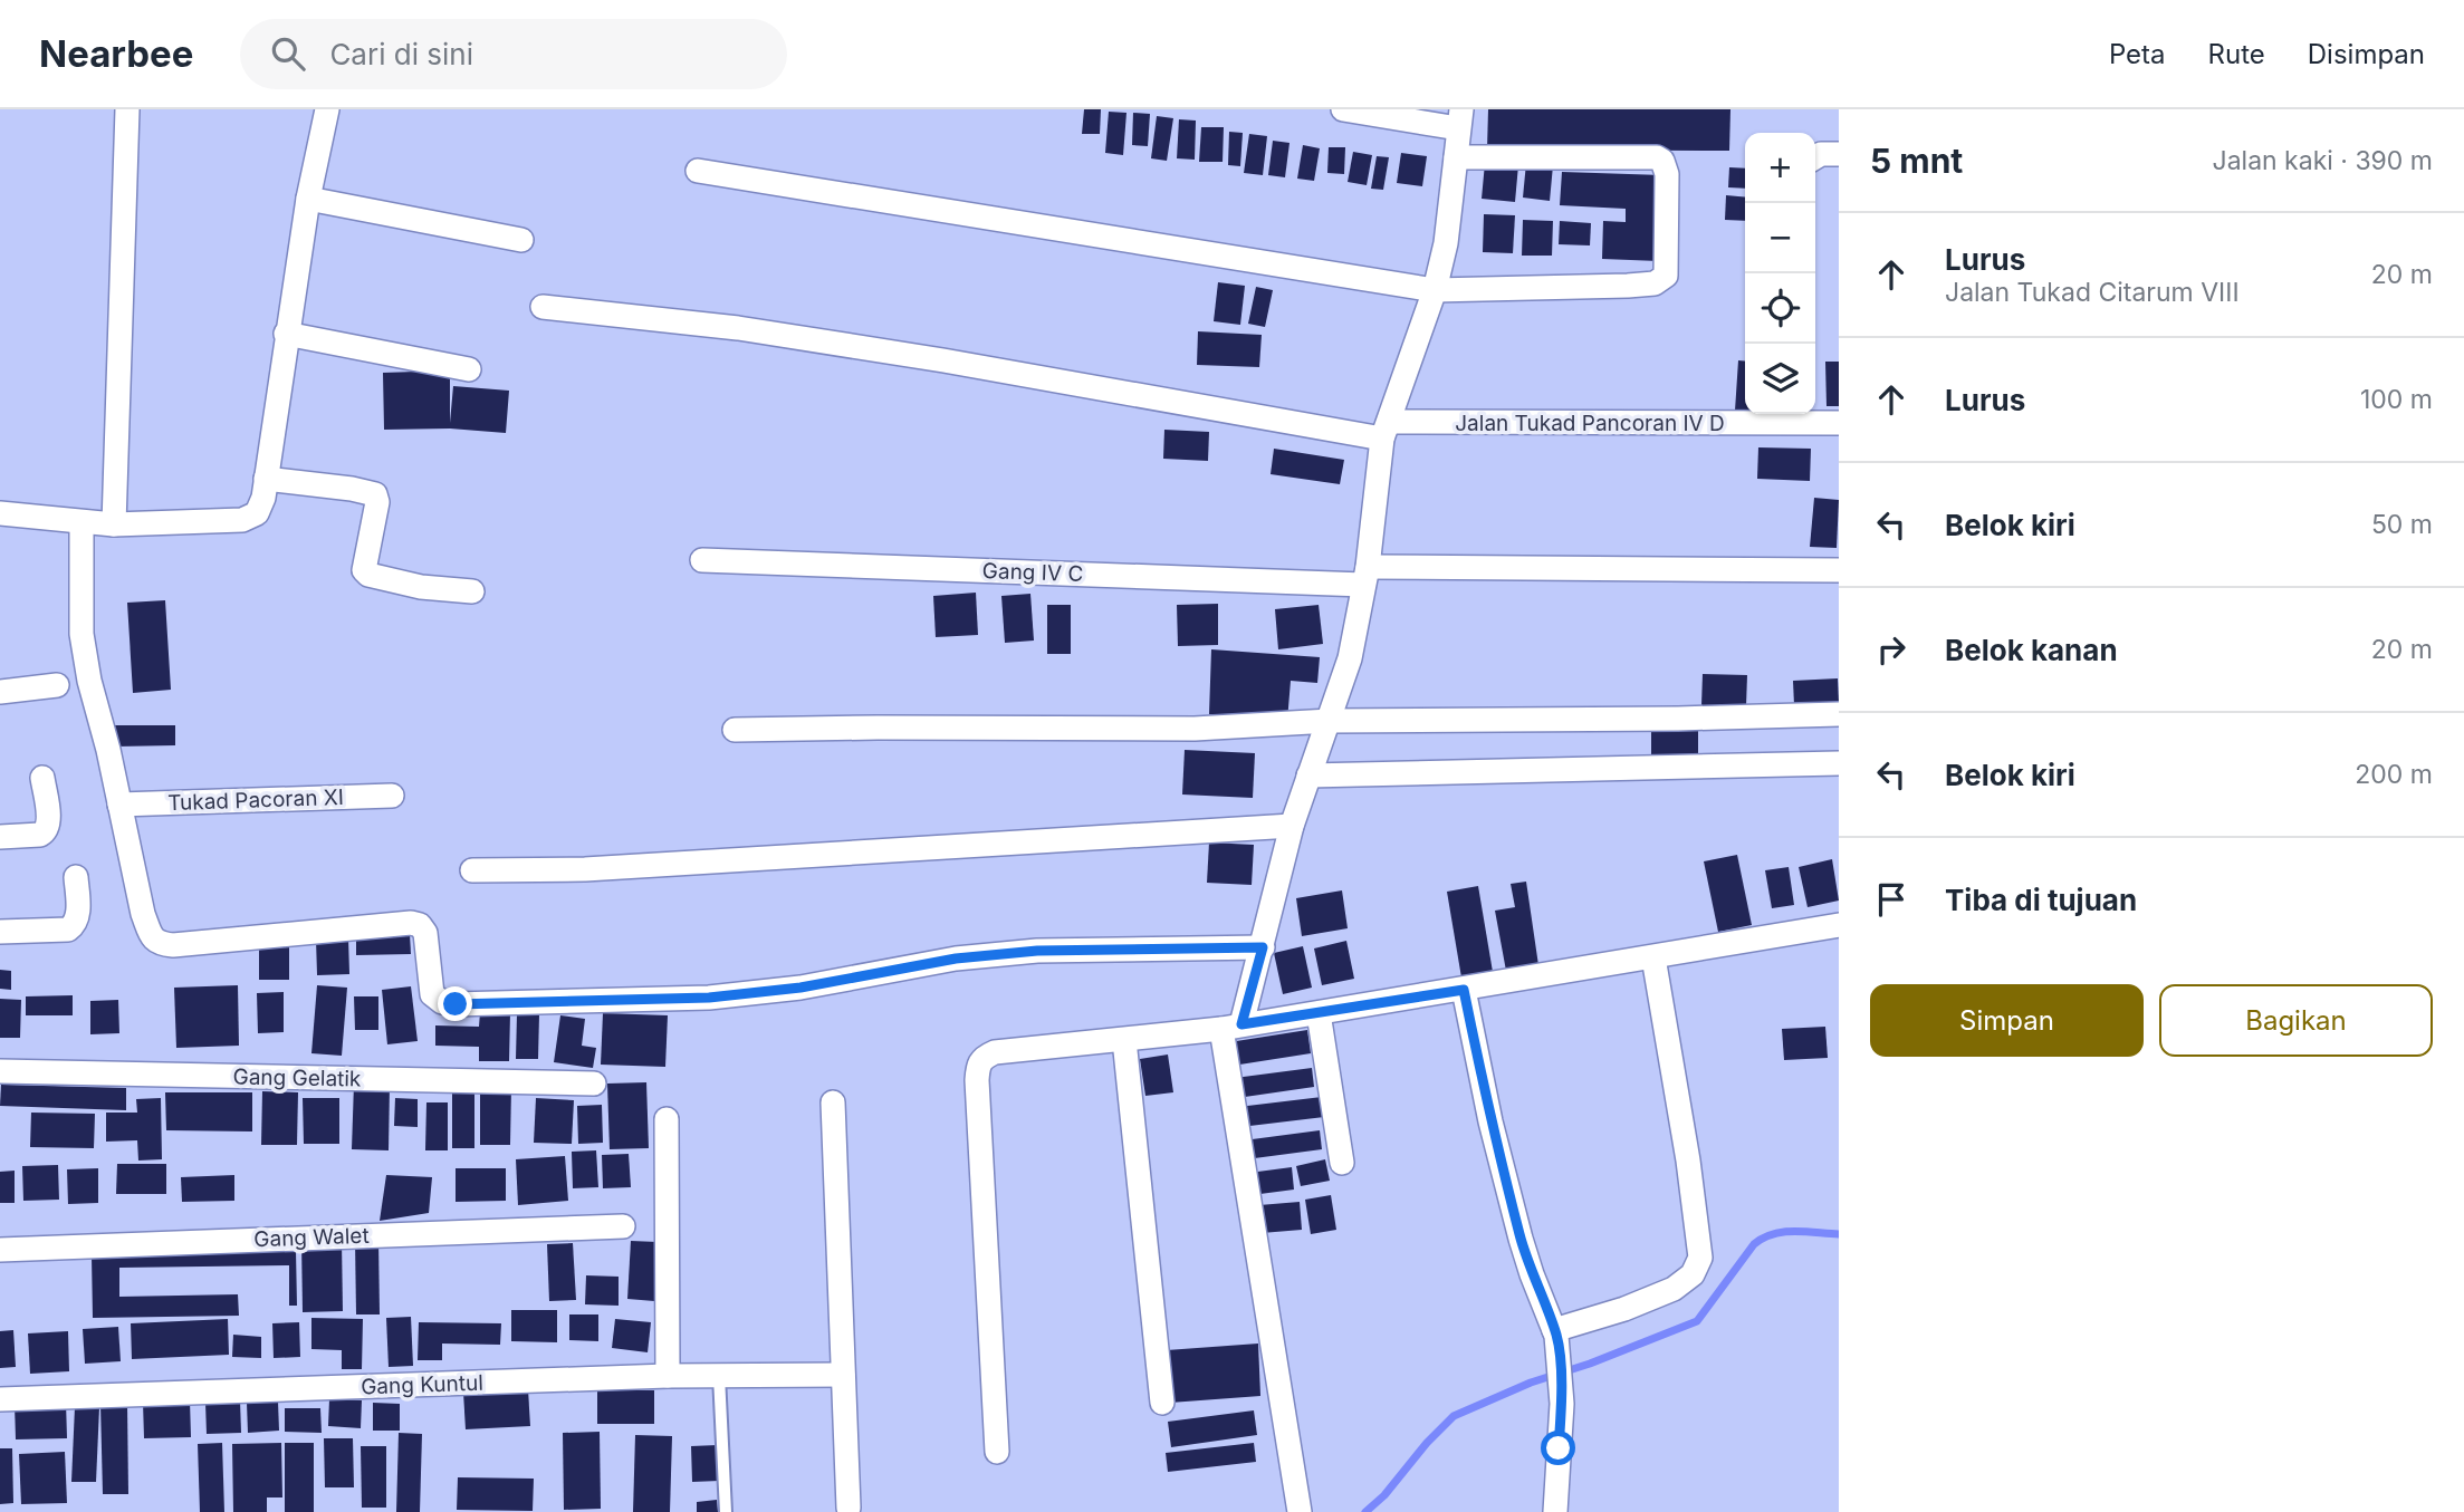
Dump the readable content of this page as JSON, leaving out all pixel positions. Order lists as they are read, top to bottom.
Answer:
{
  "streets": {
    "street": [
      "Jalan Tukad Pancoran IV D",
      "Gang IV C",
      "Tukad Pacoran XI",
      "Gang Gelatik",
      "Gang Walet",
      "Gang Kuntul"
    ]
  },
  "page": {
    "header": "Nearbee",
    "search": "Cari di sini",
    "nav": ["Peta", "Rute", "Disimpan"],
    "heading": ["5 mnt", "Jalan kaki · 390 m"],
    "map_buttons": ["+", "−"],
    "list": [
      ["Lurus", "Jalan Tukad Citarum VIII", "20 m"],
      ["Lurus", "100 m"],
      ["Belok kiri", "50 m"],
      ["Belok kanan", "20 m"],
      ["Belok kiri", "200 m"],
      "Tiba di tujuan"
    ],
    "buttons": ["Simpan", "Bagikan"]
  }
}
